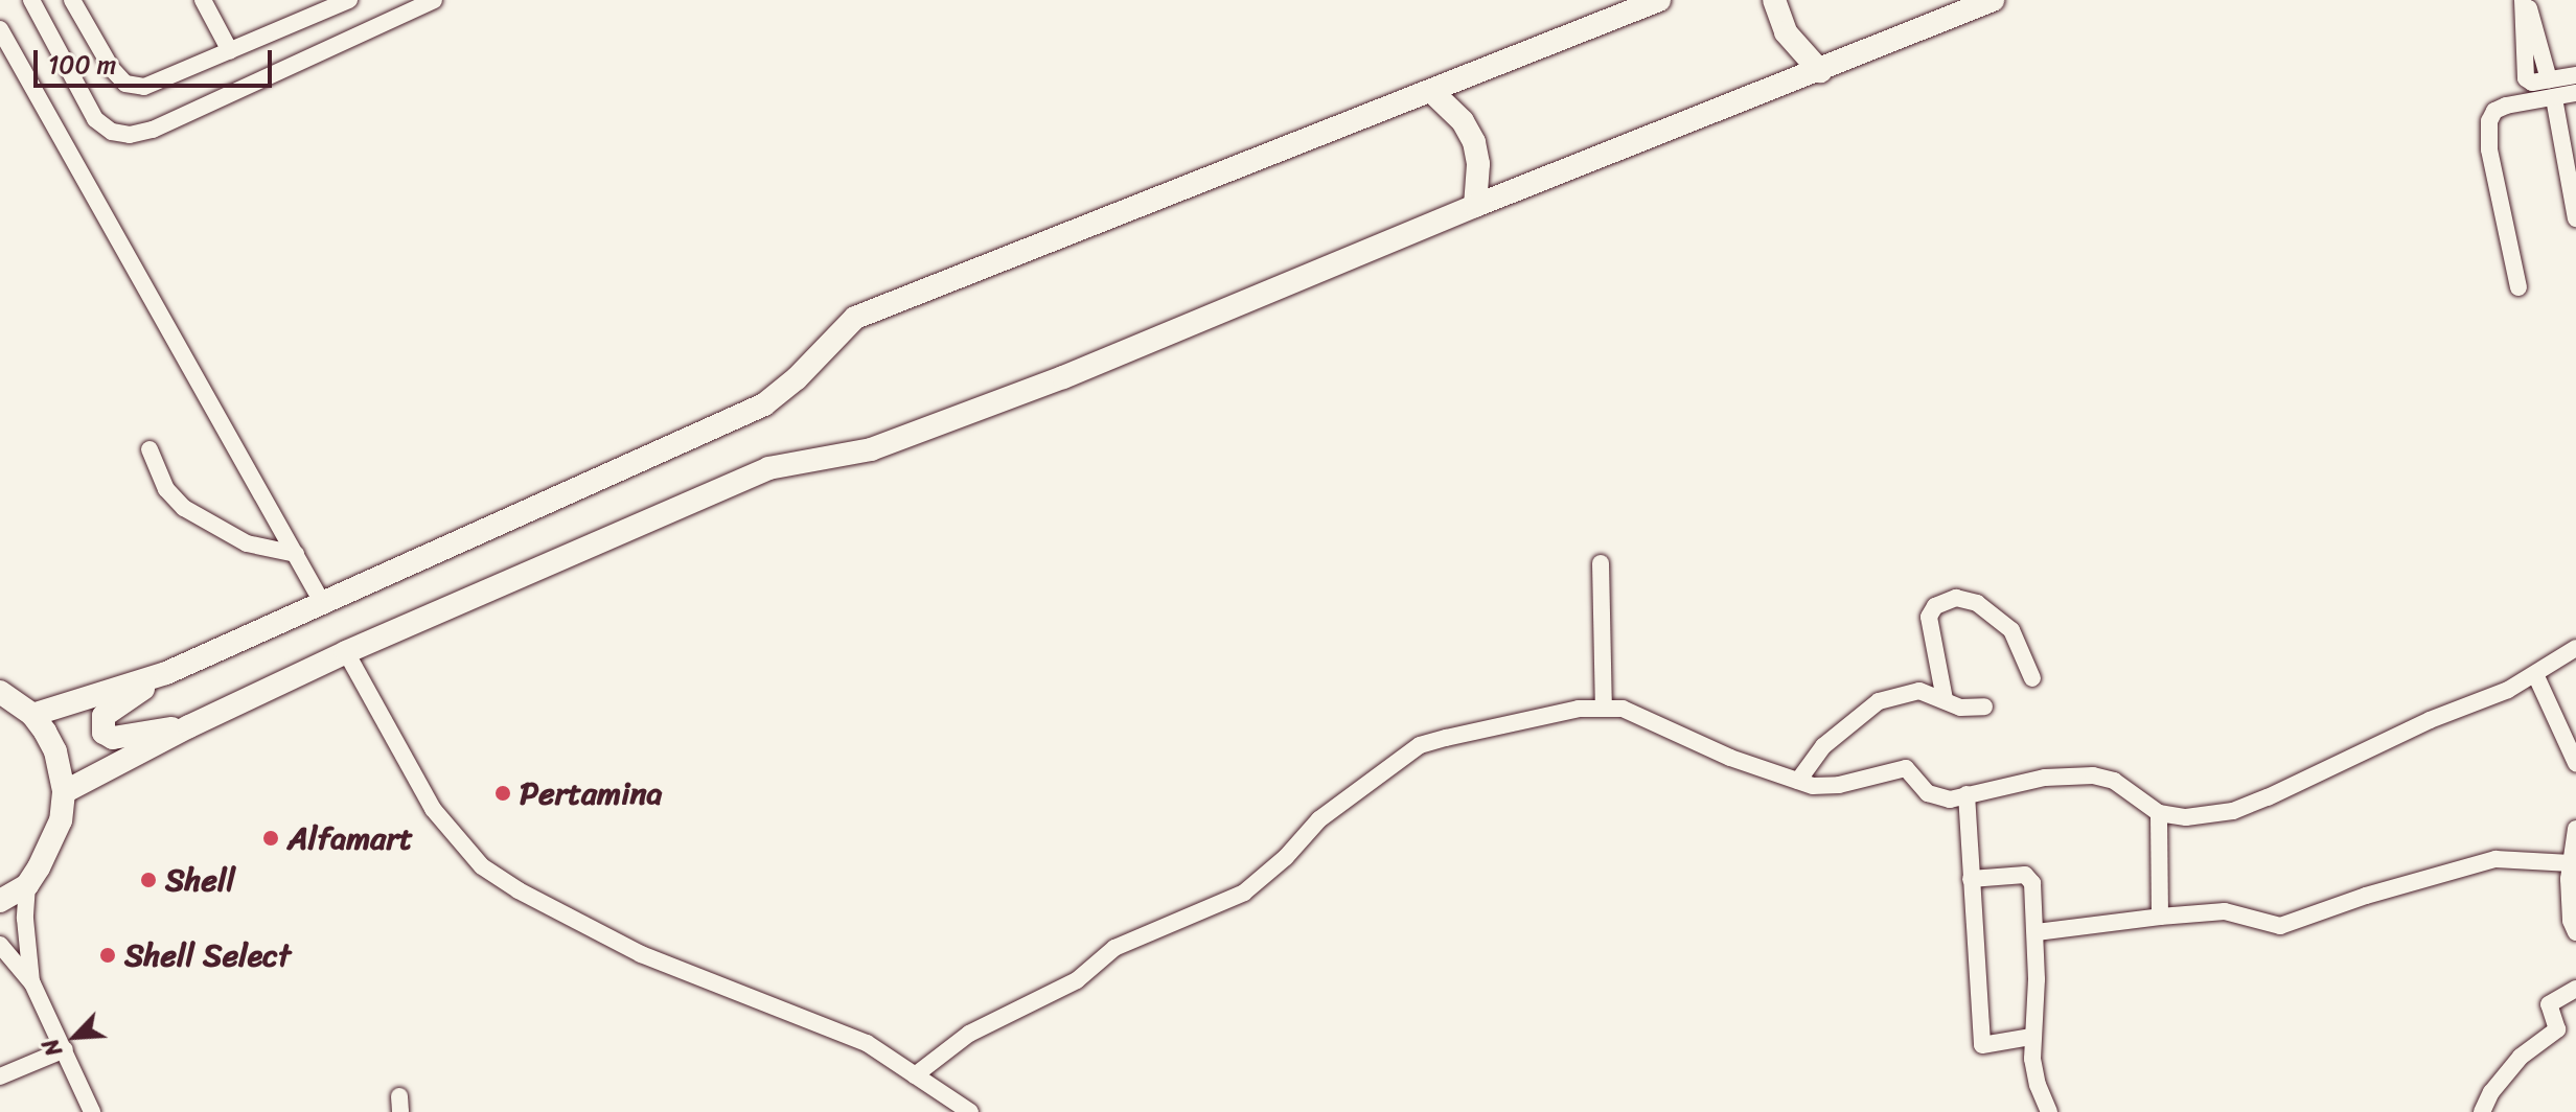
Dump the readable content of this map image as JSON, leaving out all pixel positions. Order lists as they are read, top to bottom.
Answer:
{
  "places": [
    "Pertamina",
    "Alfamart",
    "Shell",
    "Shell Select"
  ],
  "scale_bar": "100 m",
  "north": "bottom left"
}
